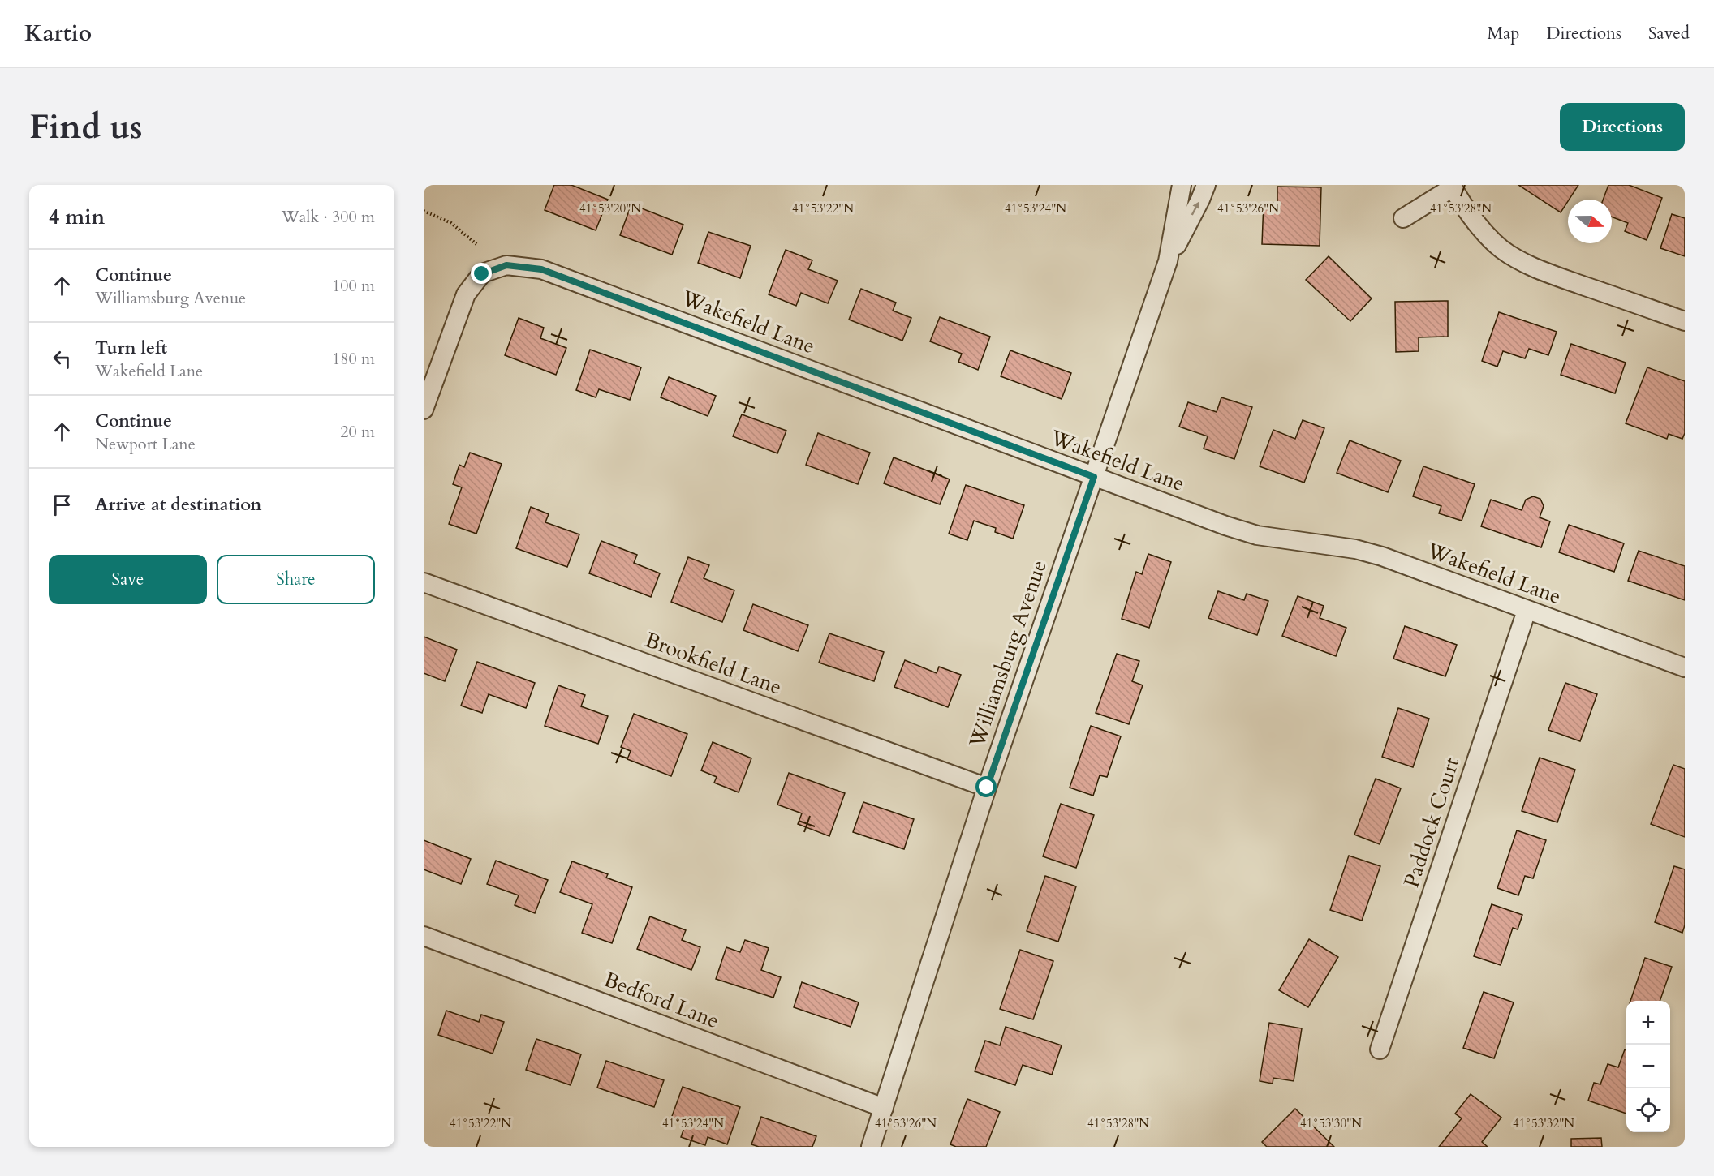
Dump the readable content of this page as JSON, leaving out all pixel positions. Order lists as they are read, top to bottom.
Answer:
{
  "streets": {
    "street": [
      "Wakefield Lane",
      "Williamsburg Avenue",
      "Brookfield Lane",
      "Paddock Court",
      "Bedford Lane"
    ]
  },
  "crossings": [
    ["Wakefield Lane", "Williamsburg Avenue"],
    ["Wakefield Lane", "Paddock Court"],
    ["Williamsburg Avenue", "Brookfield Lane"],
    ["Williamsburg Avenue", "Bedford Lane"]
  ],
  "north": "right",
  "page": {
    "header": "Kartio",
    "nav": ["Map", "Directions", "Saved"],
    "buttons": [
      "Directions",
      ["Save", "Share"]
    ],
    "title": "Find us",
    "heading": ["4 min", "Walk · 300 m"],
    "list": [
      ["Continue", "Williamsburg Avenue", "100 m"],
      ["Turn left", "Wakefield Lane", "180 m"],
      ["Continue", "Newport Lane", "20 m"],
      "Arrive at destination"
    ],
    "map_buttons": ["+", "−"]
  },
  "coordinates": [
    "41°53'22\"N",
    "41°53'26\"N",
    "41°53'20\"N",
    "41°53'24\"N",
    "41°53'28\"N",
    "41°53'30\"N",
    "41°53'32\"N"
  ]
}
